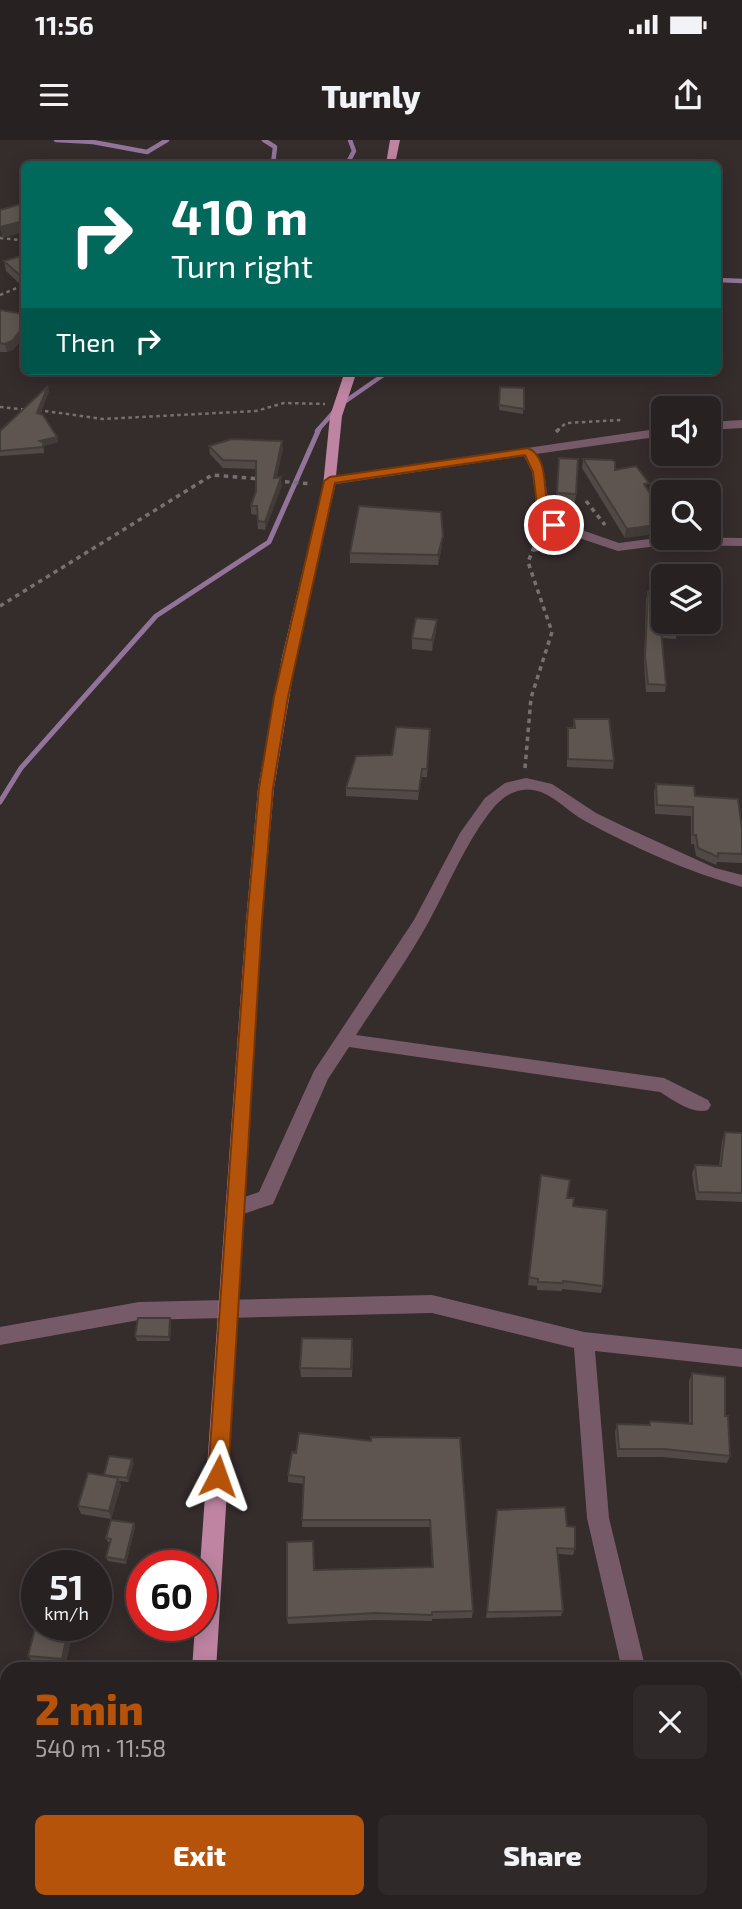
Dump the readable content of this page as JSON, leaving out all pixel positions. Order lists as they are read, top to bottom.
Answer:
{
  "page": {
    "status": "11:56",
    "header": "Turnly",
    "turn": ["410 m", "Turn right"],
    "then": "Then",
    "speed": "51 km/h",
    "limit": "60",
    "heading": ["2 min", "540 m · 11:58"],
    "buttons": ["Exit", "Share"]
  }
}
